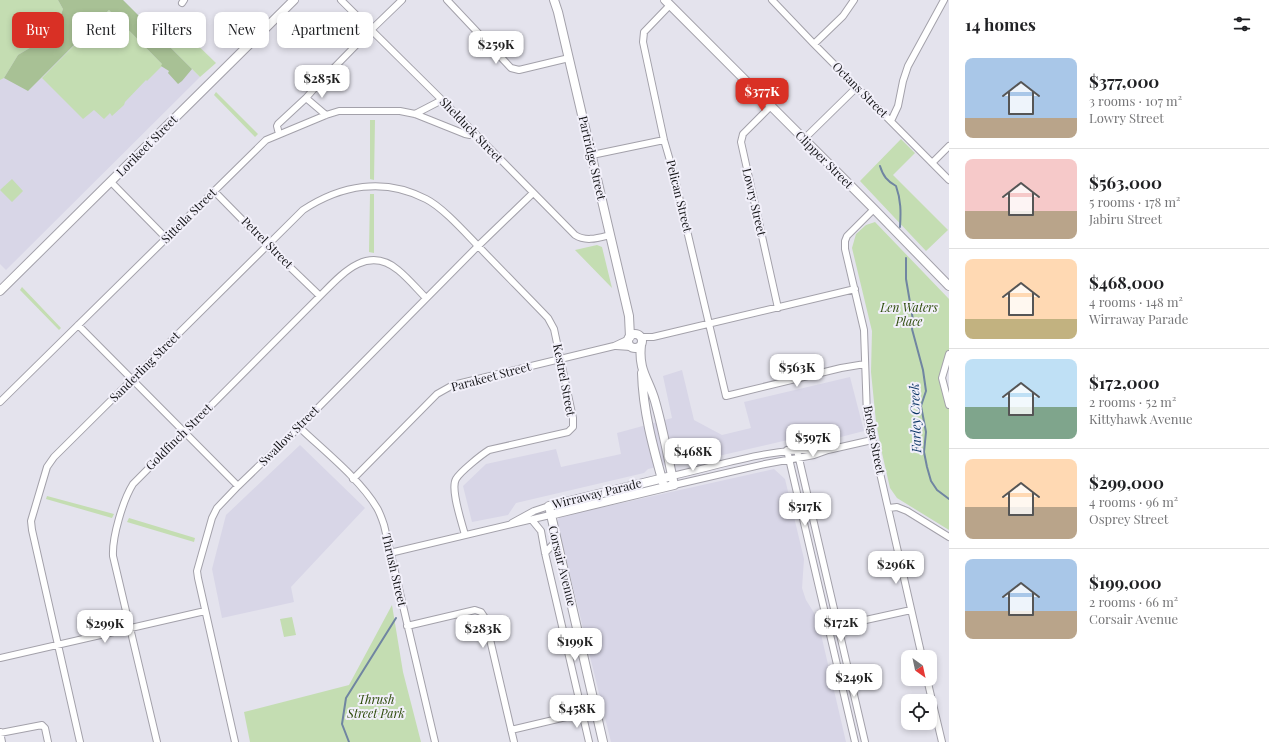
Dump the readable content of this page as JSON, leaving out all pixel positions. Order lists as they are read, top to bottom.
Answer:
{
  "streets": {
    "street": [
      "Octans Street",
      "Shelduck Street",
      "Lorikeet Street",
      "Partridge Street",
      "Clipper Street",
      "Pelican Street",
      "Lowry Street",
      "Sittella Street",
      "Petrel Street",
      "Sanderling Street",
      "Parakeet Street",
      "Kestrel Street",
      "Swallow Street",
      "Goldfinch Street",
      "Brolga Street",
      "Wirraway Parade",
      "Corsair Avenue",
      "Thrush Street"
    ]
  },
  "crossings": [
    ["Shelduck Street", "Partridge Street"],
    ["Shelduck Street", "Sittella Street"],
    ["Shelduck Street", "Swallow Street"],
    ["Partridge Street", "Parakeet Street"],
    ["Partridge Street", "Wirraway Parade"],
    ["Clipper Street", "Pelican Street"],
    ["Clipper Street", "Lowry Street"],
    ["Clipper Street", "Brolga Street"],
    ["Pelican Street", "Parakeet Street"],
    ["Pelican Street", "Brolga Street"],
    ["Lowry Street", "Parakeet Street"],
    ["Sittella Street", "Petrel Street"],
    ["Petrel Street", "Sanderling Street"],
    ["Petrel Street", "Goldfinch Street"],
    ["Sanderling Street", "Kestrel Street"],
    ["Sanderling Street", "Swallow Street"],
    ["Parakeet Street", "Kestrel Street"],
    ["Parakeet Street", "Brolga Street"],
    ["Parakeet Street", "Thrush Street"],
    ["Kestrel Street", "Swallow Street"],
    ["Kestrel Street", "Wirraway Parade"],
    ["Swallow Street", "Goldfinch Street"],
    ["Swallow Street", "Thrush Street"],
    ["Brolga Street", "Wirraway Parade"],
    ["Wirraway Parade", "Corsair Avenue"],
    ["Wirraway Parade", "Thrush Street"]
  ],
  "water": ["Farley Creek"],
  "parks": ["Len Waters Place", "Thrush Street Park"],
  "north": "bottom right",
  "page": {
    "heading": "14 homes",
    "chip": [
      "Buy",
      "Rent",
      "Filters",
      "New",
      "Apartment"
    ],
    "price": [
      "$259K",
      "$285K",
      "$377K",
      "$563K",
      "$597K",
      "$468K",
      "$517K",
      "$296K",
      "$172K",
      "$299K",
      "$283K",
      "$199K",
      "$249K",
      "$458K"
    ],
    "list": [
      {
        "name": "$377,000",
        "note": "3 rooms · 107 m² · Lowry Street"
      },
      {
        "name": "$563,000",
        "note": "5 rooms · 178 m² · Jabiru Street"
      },
      {
        "name": "$468,000",
        "note": "4 rooms · 148 m² · Wirraway Parade"
      },
      {
        "name": "$172,000",
        "note": "2 rooms · 52 m² · Kittyhawk Avenue"
      },
      {
        "name": "$299,000",
        "note": "4 rooms · 96 m² · Osprey Street"
      },
      {
        "name": "$199,000",
        "note": "2 rooms · 66 m² · Corsair Avenue"
      }
    ]
  }
}
